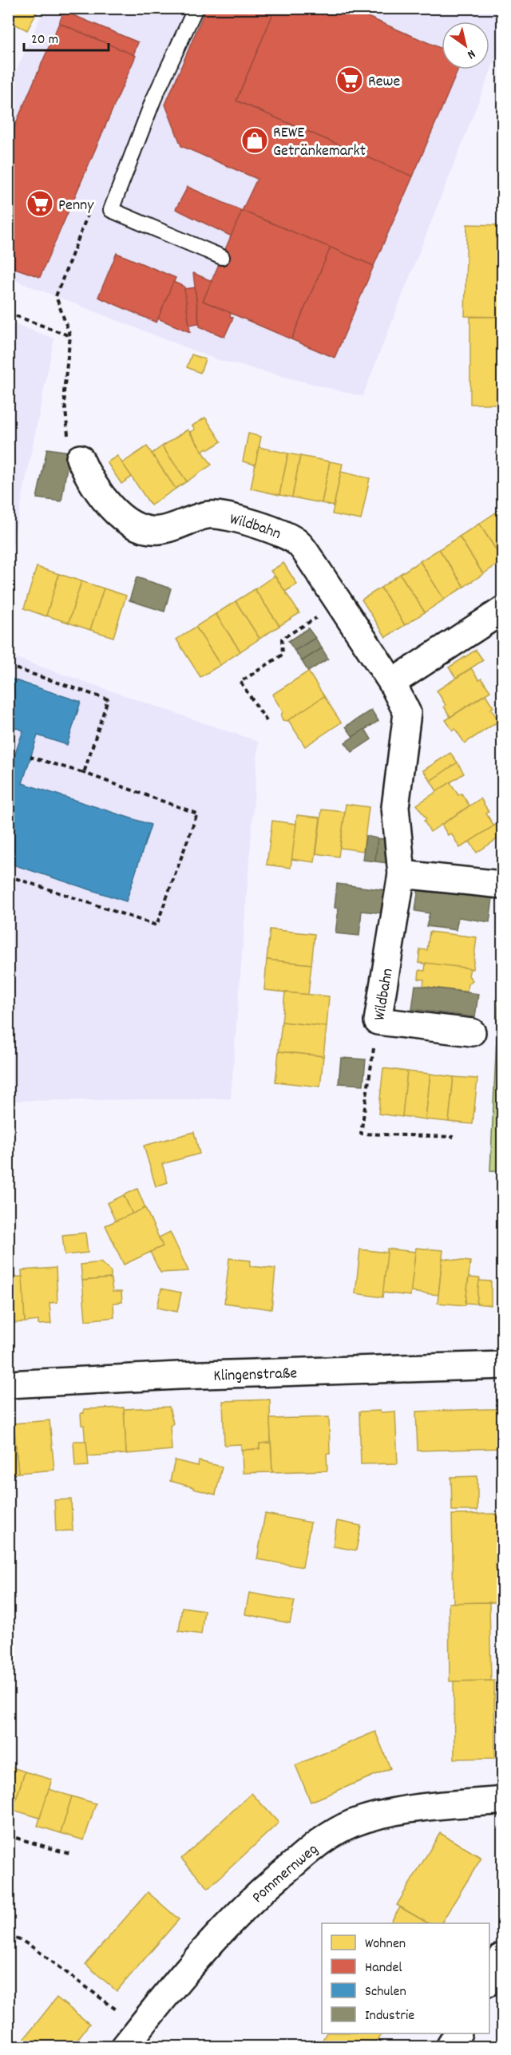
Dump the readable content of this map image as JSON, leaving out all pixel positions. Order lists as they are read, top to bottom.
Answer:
{
  "streets": {
    "street": ["Wildbahn", "Klingenstraße", "Pommernweg"]
  },
  "places": {
    "supermarket": ["Rewe", "Penny"],
    "shop": ["REWE Getränkemarkt"]
  },
  "legend": [
    "Wohnen",
    "Handel",
    "Schulen",
    "Industrie"
  ],
  "scale_bar": "20 m",
  "north": "bottom right"
}
